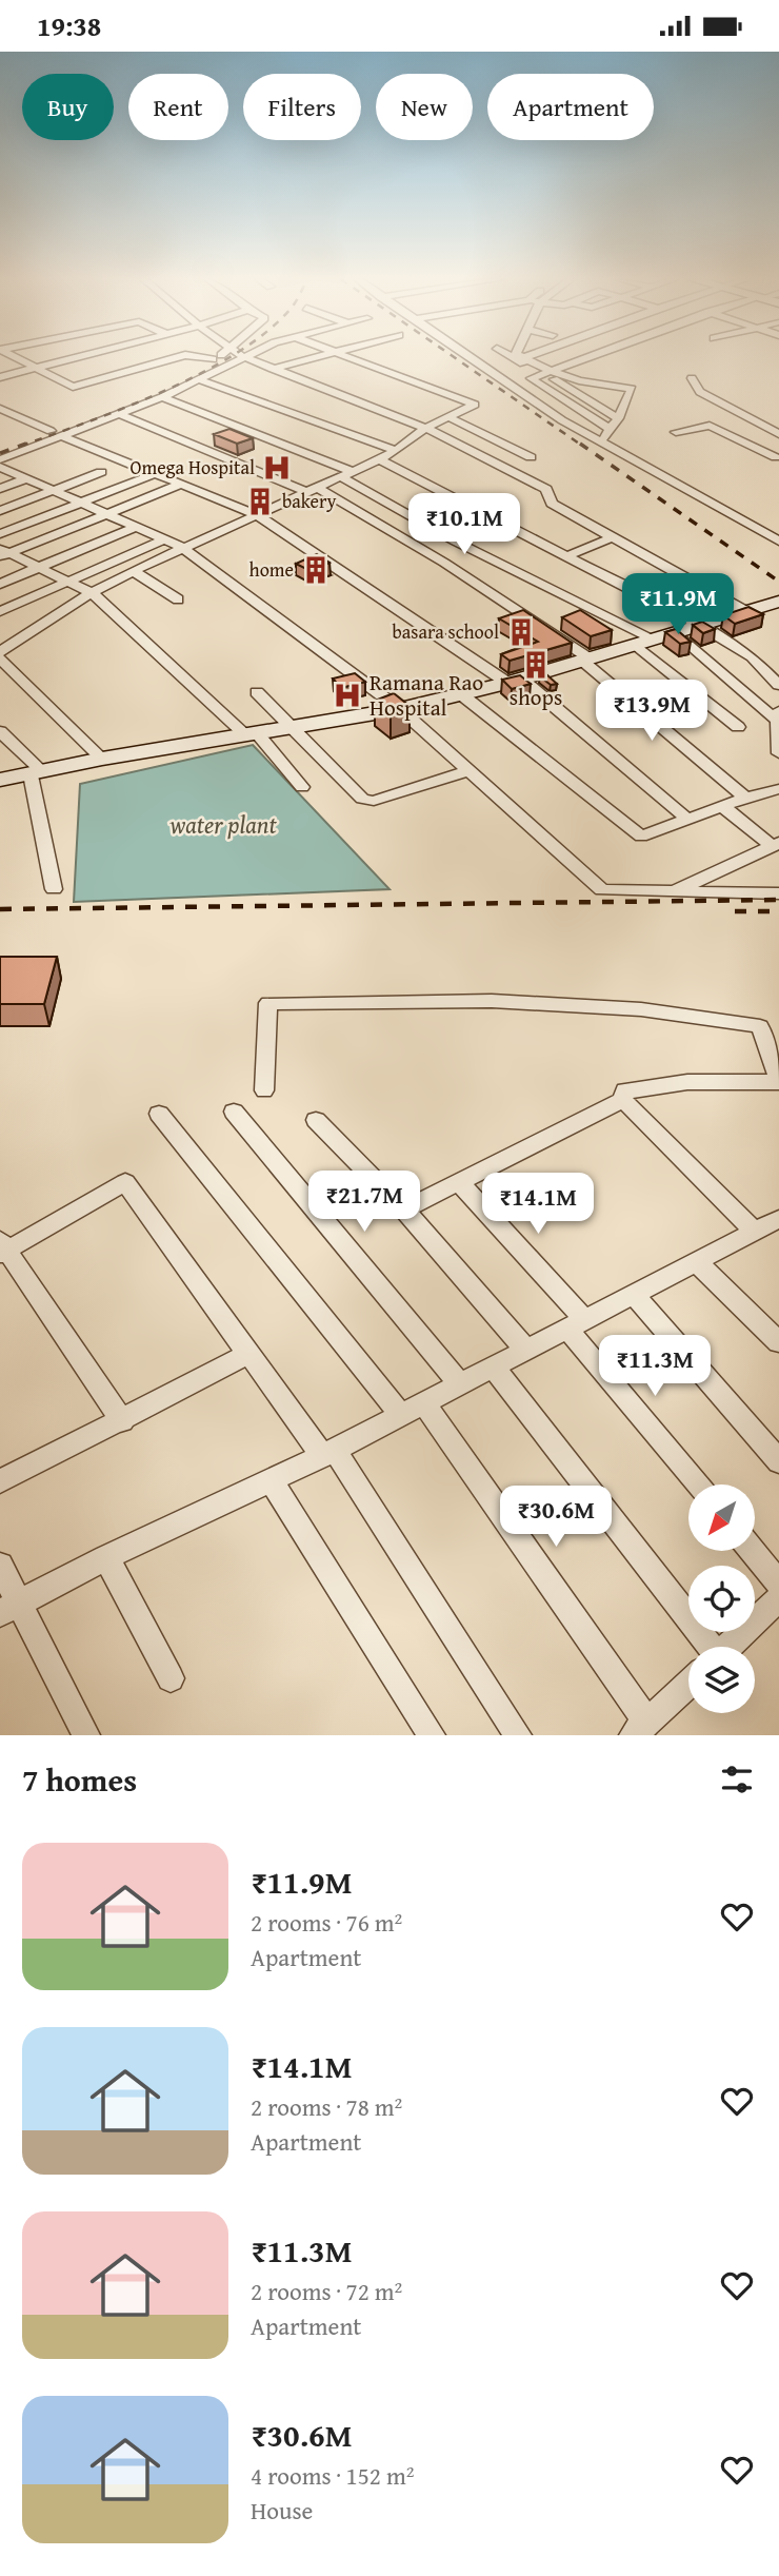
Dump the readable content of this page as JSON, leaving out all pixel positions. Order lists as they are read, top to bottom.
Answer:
{
  "water": ["water plant"],
  "places": {
    "hospital": ["Omega Hospital", "Ramana Rao Hospital"],
    "building": [
      "bakery",
      "home",
      "basara school",
      "shops"
    ]
  },
  "north": "bottom left",
  "page": {
    "status": "19:38",
    "chip": [
      "Buy",
      "Rent",
      "Filters",
      "New",
      "Apartment"
    ],
    "price": [
      "₹10.1M",
      "₹11.9M",
      "₹13.9M",
      "₹21.7M",
      "₹14.1M",
      "₹11.3M",
      "₹30.6M"
    ],
    "heading": "7 homes",
    "list": [
      {
        "name": "₹11.9M",
        "note": "2 rooms · 76 m² · Apartment"
      },
      {
        "name": "₹14.1M",
        "note": "2 rooms · 78 m² · Apartment"
      },
      {
        "name": "₹11.3M",
        "note": "2 rooms · 72 m² · Apartment"
      },
      {
        "name": "₹30.6M",
        "note": "4 rooms · 152 m² · House"
      }
    ]
  }
}
